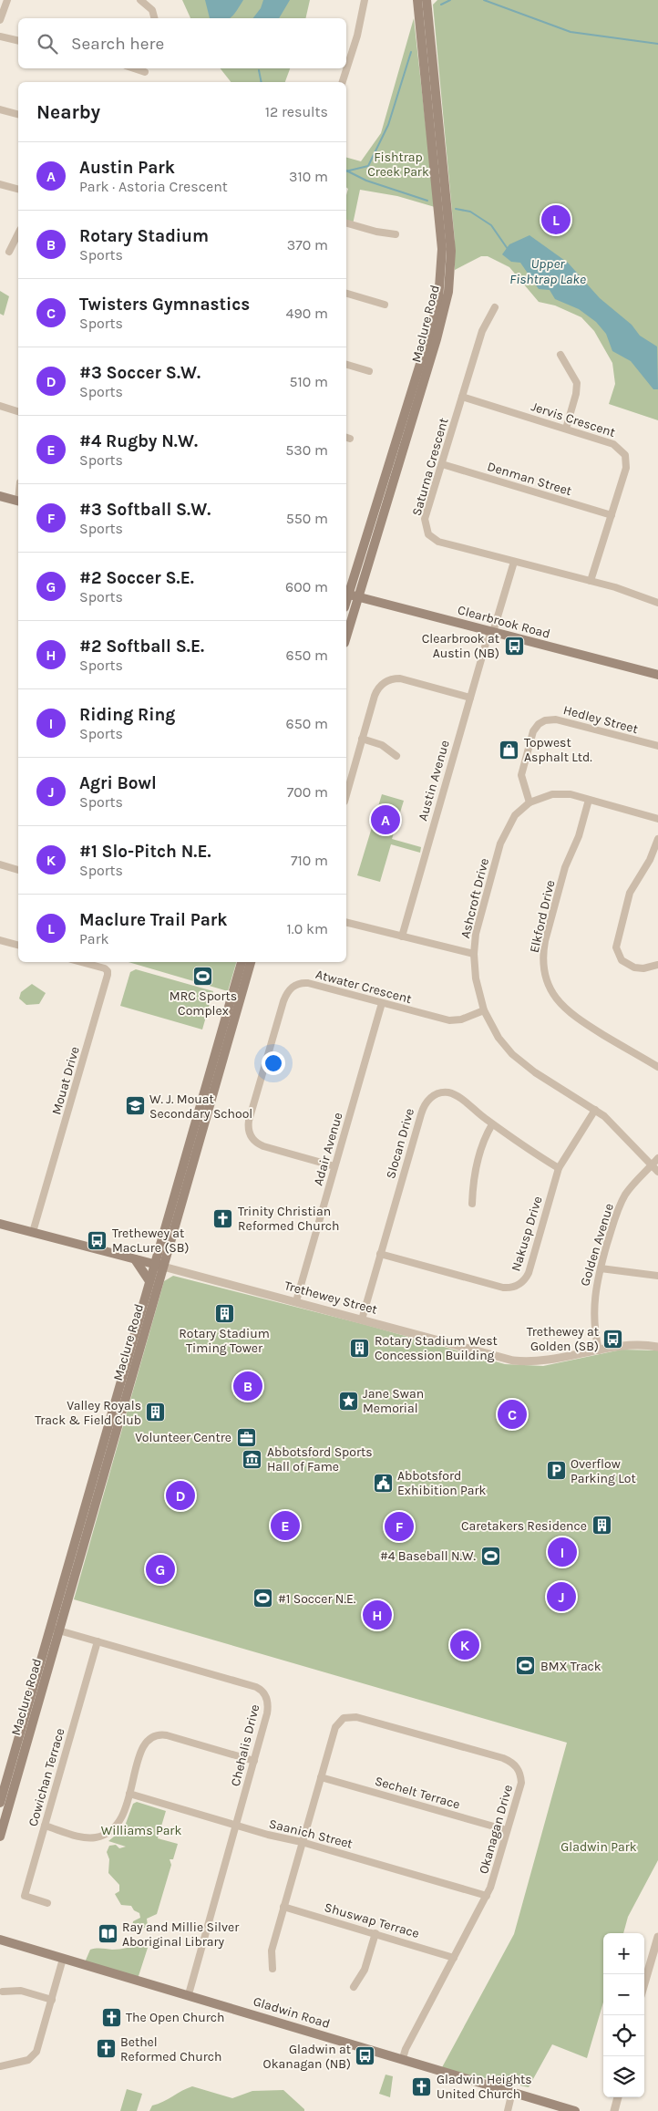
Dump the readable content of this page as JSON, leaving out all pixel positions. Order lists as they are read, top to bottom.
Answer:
{
  "streets": {
    "main road": [
      "Maclure Road",
      "Clearbrook Road",
      "Trethewey Street",
      "Gladwin Road"
    ],
    "street": [
      "Jervis Crescent",
      "Saturna Crescent",
      "Denman Street",
      "Hedley Street",
      "Austin Avenue",
      "Ashcroft Drive",
      "Elkford Drive",
      "Atwater Crescent",
      "Mouat Drive",
      "Slocan Drive",
      "Adair Avenue",
      "Nakusp Drive",
      "Golden Avenue",
      "Chehalis Drive",
      "Cowichan Terrace",
      "Sechelt Terrace",
      "Okanagan Drive",
      "Saanich Street",
      "Shuswap Terrace"
    ]
  },
  "crossings": [
    ["Maclure Road", "Clearbrook Road"],
    ["Maclure Road", "Trethewey Street"],
    ["Maclure Road", "Chehalis Drive"],
    ["Jervis Crescent", "Saturna Crescent"],
    ["Jervis Crescent", "Denman Street"],
    ["Saturna Crescent", "Denman Street"],
    ["Saturna Crescent", "Austin Avenue"],
    ["Clearbrook Road", "Austin Avenue"],
    ["Hedley Street", "Ashcroft Drive"],
    ["Ashcroft Drive", "Elkford Drive"],
    ["Ashcroft Drive", "Atwater Crescent"],
    ["Ashcroft Drive", "Nakusp Drive"],
    ["Ashcroft Drive", "Golden Avenue"],
    ["Atwater Crescent", "Adair Avenue"],
    ["Mouat Drive", "Trethewey Street"],
    ["Slocan Drive", "Nakusp Drive"],
    ["Slocan Drive", "Trethewey Street"],
    ["Adair Avenue", "Trethewey Street"],
    ["Golden Avenue", "Trethewey Street"],
    ["Chehalis Drive", "Cowichan Terrace"],
    ["Chehalis Drive", "Saanich Street"],
    ["Chehalis Drive", "Gladwin Road"],
    ["Sechelt Terrace", "Okanagan Drive"],
    ["Okanagan Drive", "Saanich Street"],
    ["Okanagan Drive", "Shuswap Terrace"],
    ["Okanagan Drive", "Gladwin Road"]
  ],
  "water": ["Upper Fishtrap Lake"],
  "parks": ["Fishtrap Creek Park", "Williams Park", "Gladwin Park"],
  "places": {
    "bus stop": [
      "Clearbrook at Austin (NB)",
      "Trethewey at MacLure (SB)",
      "Trethewey at Golden (SB)",
      "Gladwin at Okanagan (NB)"
    ],
    "shop": ["Topwest Asphalt Ltd."],
    "sports": [
      "MRC Sports Complex",
      "#4 Baseball N.W.",
      "#1 Soccer N.E.",
      "BMX Track"
    ],
    "school or university": ["W. J. Mouat Secondary School"],
    "church": [
      "Trinity Christian Reformed Church",
      "The Open Church",
      "Bethel Reformed Church",
      "Gladwin Heights United Church"
    ],
    "building": [
      "Rotary Stadium Timing Tower",
      "Rotary Stadium West Concession Building",
      "Valley Royals Track & Field Club",
      "Caretakers Residence"
    ],
    "place": ["Jane Swan Memorial"],
    "office": ["Volunteer Centre"],
    "museum": ["Abbotsford Sports Hall of Fame"],
    "parking": ["Overflow Parking Lot"],
    "public building": ["Abbotsford Exhibition Park"],
    "library": ["Ray and Millie Silver Aboriginal Library"]
  },
  "page": {
    "search": "Search here",
    "heading": ["Nearby", "12 results"],
    "list": [
      {
        "mark": "A",
        "name": "Austin Park",
        "note": "Park · Astoria Crescent",
        "value": "310 m"
      },
      {
        "mark": "B",
        "name": "Rotary Stadium",
        "note": "Sports",
        "value": "370 m"
      },
      {
        "mark": "C",
        "name": "Twisters Gymnastics",
        "note": "Sports",
        "value": "490 m"
      },
      {
        "mark": "D",
        "name": "#3 Soccer S.W.",
        "note": "Sports",
        "value": "510 m"
      },
      {
        "mark": "E",
        "name": "#4 Rugby N.W.",
        "note": "Sports",
        "value": "530 m"
      },
      {
        "mark": "F",
        "name": "#3 Softball S.W.",
        "note": "Sports",
        "value": "550 m"
      },
      {
        "mark": "G",
        "name": "#2 Soccer S.E.",
        "note": "Sports",
        "value": "600 m"
      },
      {
        "mark": "H",
        "name": "#2 Softball S.E.",
        "note": "Sports",
        "value": "650 m"
      },
      {
        "mark": "I",
        "name": "Riding Ring",
        "note": "Sports",
        "value": "650 m"
      },
      {
        "mark": "J",
        "name": "Agri Bowl",
        "note": "Sports",
        "value": "700 m"
      },
      {
        "mark": "K",
        "name": "#1 Slo-Pitch N.E.",
        "note": "Sports",
        "value": "710 m"
      },
      {
        "mark": "L",
        "name": "Maclure Trail Park",
        "note": "Park",
        "value": "1.0 km"
      }
    ],
    "pins": [
      "L",
      "A",
      "B",
      "C",
      "D",
      "E",
      "F",
      "I",
      "G",
      "J",
      "H",
      "K"
    ],
    "map_buttons": ["+", "−"]
  }
}
